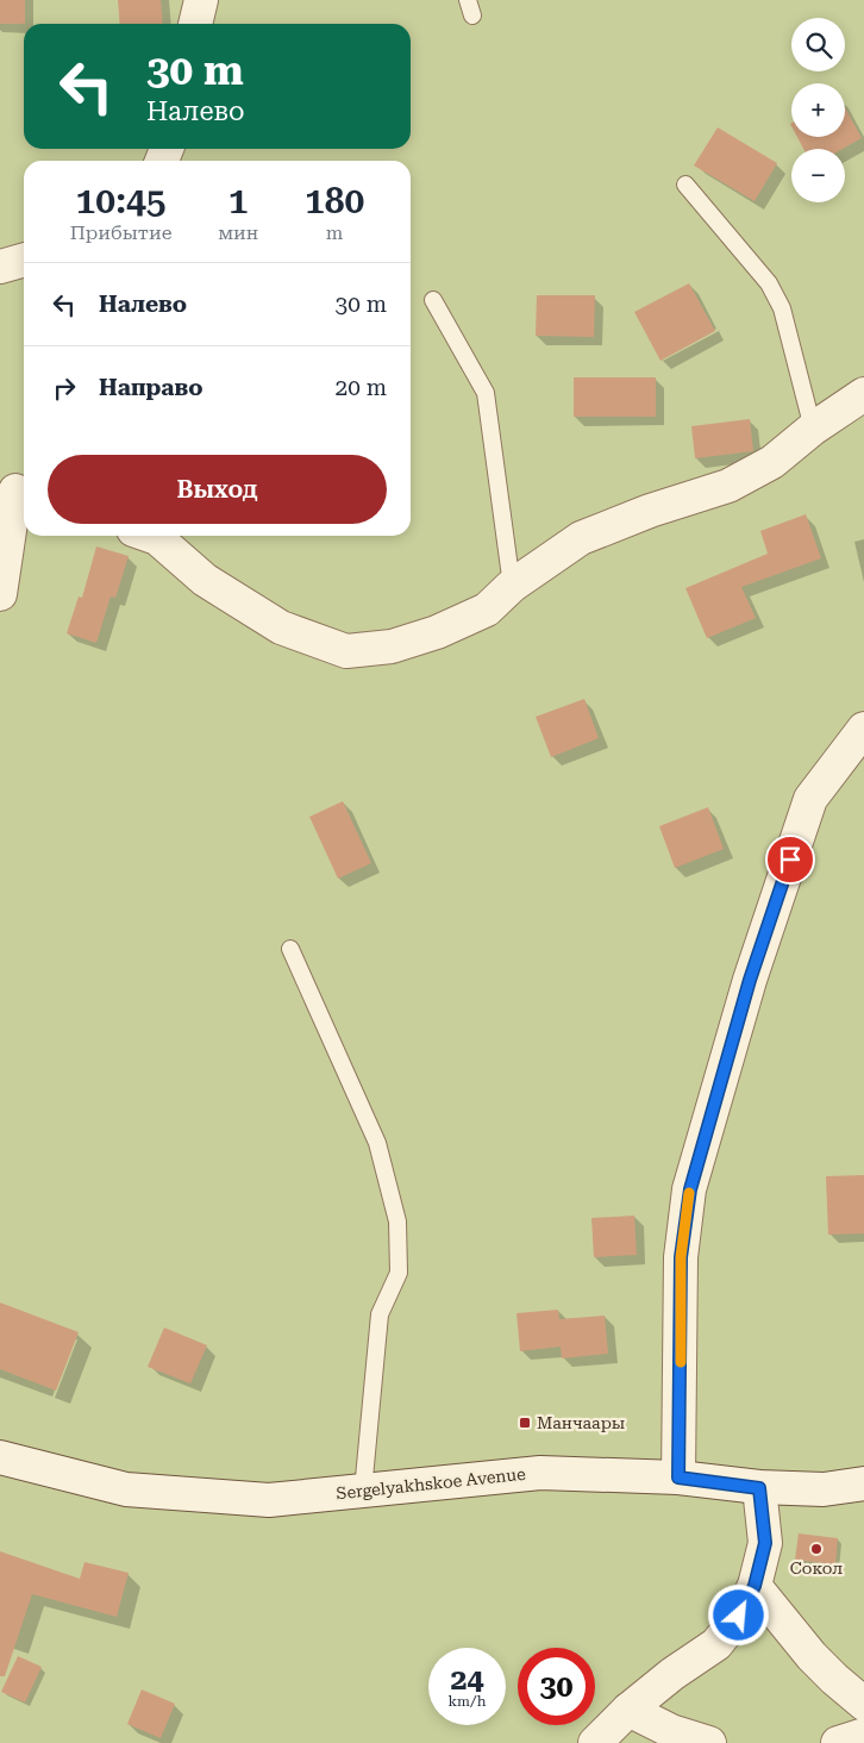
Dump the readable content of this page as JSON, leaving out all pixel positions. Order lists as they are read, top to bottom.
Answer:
{
  "streets": {
    "street": ["Sergelyakhskoe Avenue"]
  },
  "places": {
    "transit": ["Манчаары"],
    "other": ["Сокол"]
  },
  "page": {
    "map_buttons": ["+", "−"],
    "turn": ["30 m", "Налево"],
    "eta": [
      "10:45",
      "Прибытие",
      "1",
      "мин",
      "180",
      "m"
    ],
    "list": [
      {
        "name": "Налево",
        "value": "30 m"
      },
      {
        "name": "Направо",
        "value": "20 m"
      }
    ],
    "buttons": "Выход",
    "speed": "24 km/h",
    "limit": "30"
  }
}
